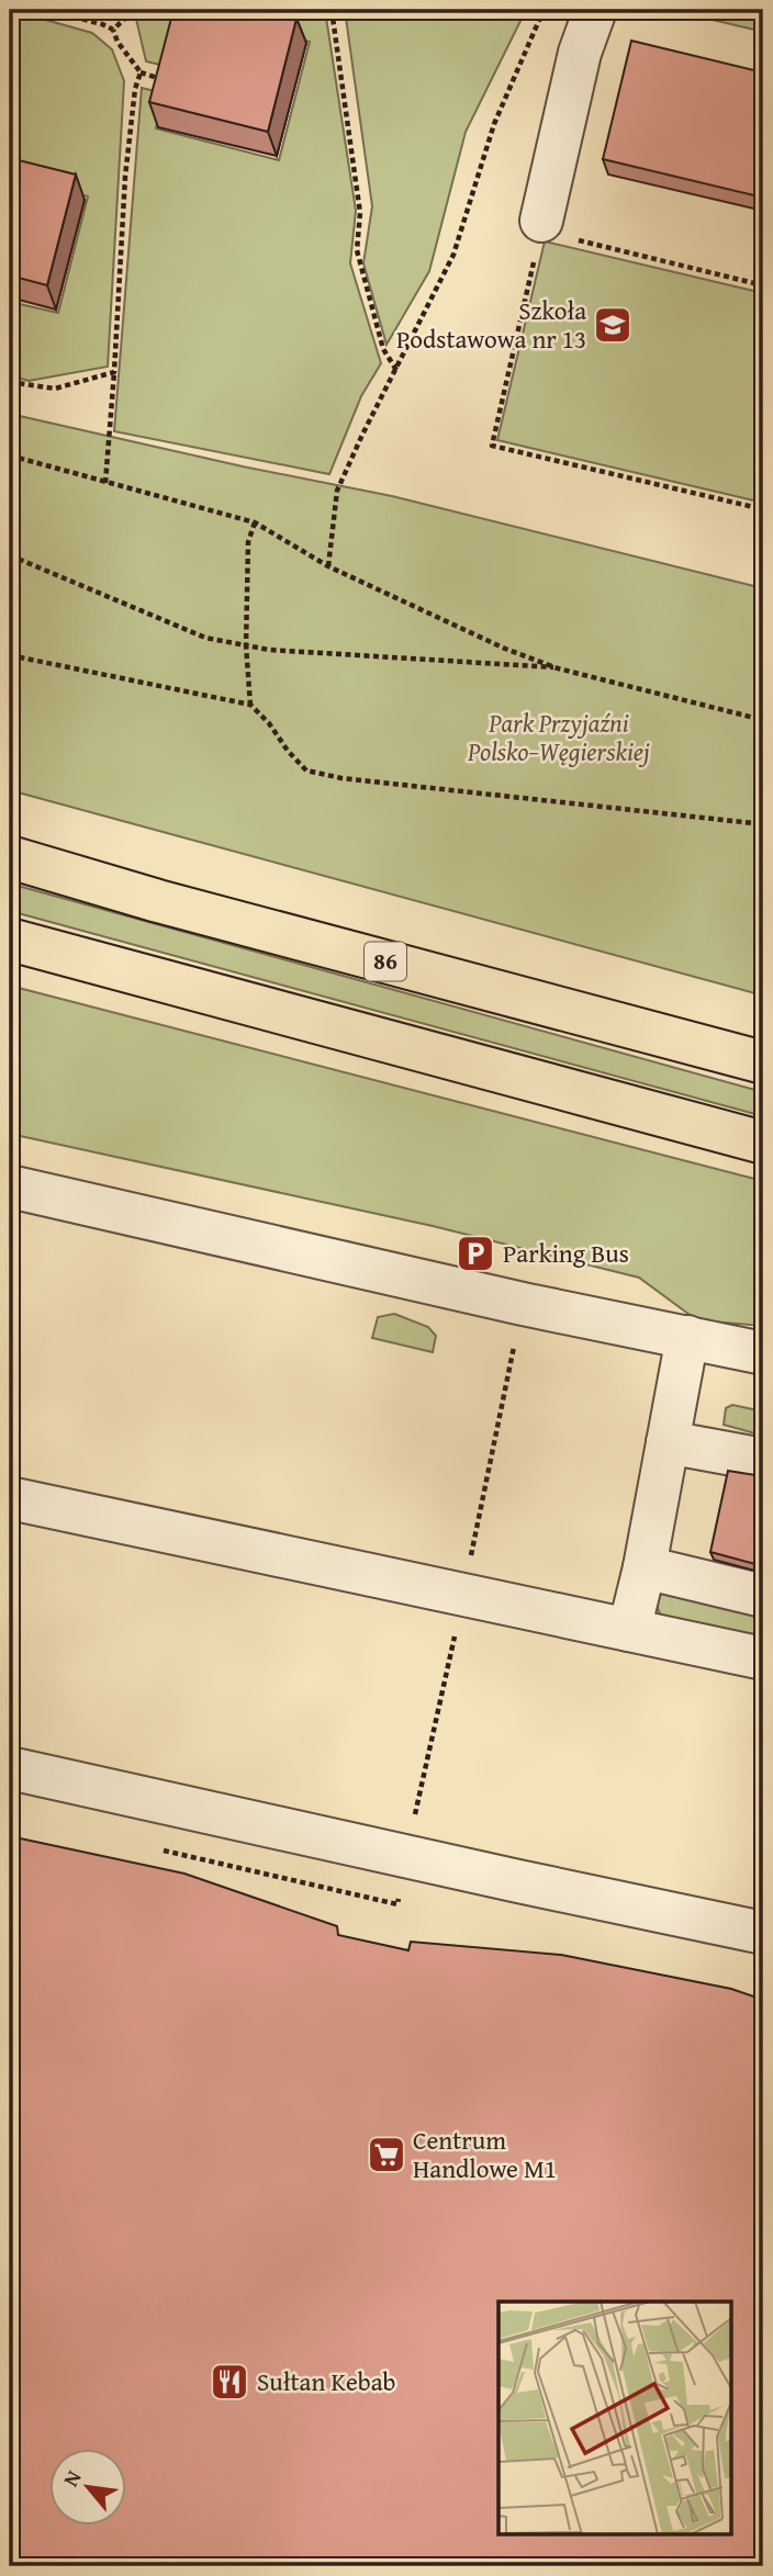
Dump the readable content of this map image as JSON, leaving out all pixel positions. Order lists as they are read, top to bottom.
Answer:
{
  "streets": {
    "main road": ["86"]
  },
  "parks": ["Park Przyjaźni Polsko–Węgierskiej"],
  "places": {
    "school or university": ["Szkoła Podstawowa nr 13"],
    "parking": ["Parking Bus"],
    "supermarket": ["Centrum Handlowe M1"],
    "restaurant": ["Sułtan Kebab"]
  },
  "north": "top left"
}
